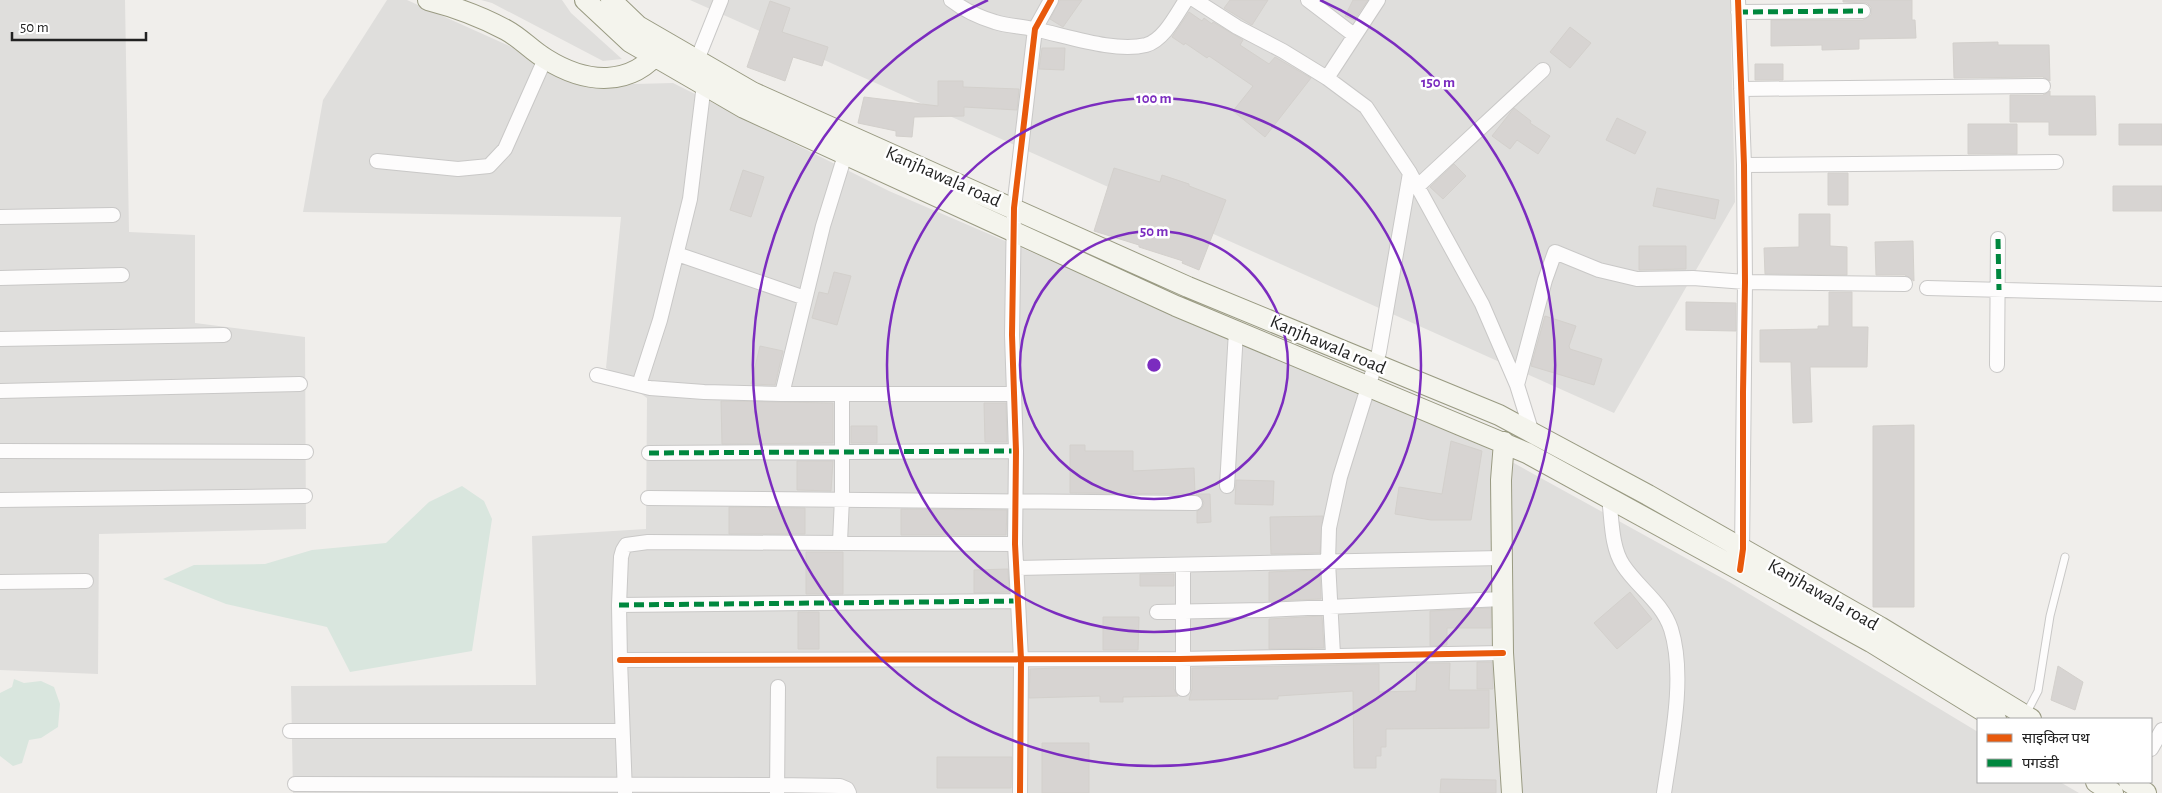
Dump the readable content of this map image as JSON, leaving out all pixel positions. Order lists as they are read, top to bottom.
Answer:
{
  "streets": {
    "main road": ["Kanjhawala road"]
  },
  "legend": ["साइकिल पथ", "पगडंडी"],
  "scale_bar": "50 m",
  "rings": ["150 m", "100 m", "50 m"]
}
